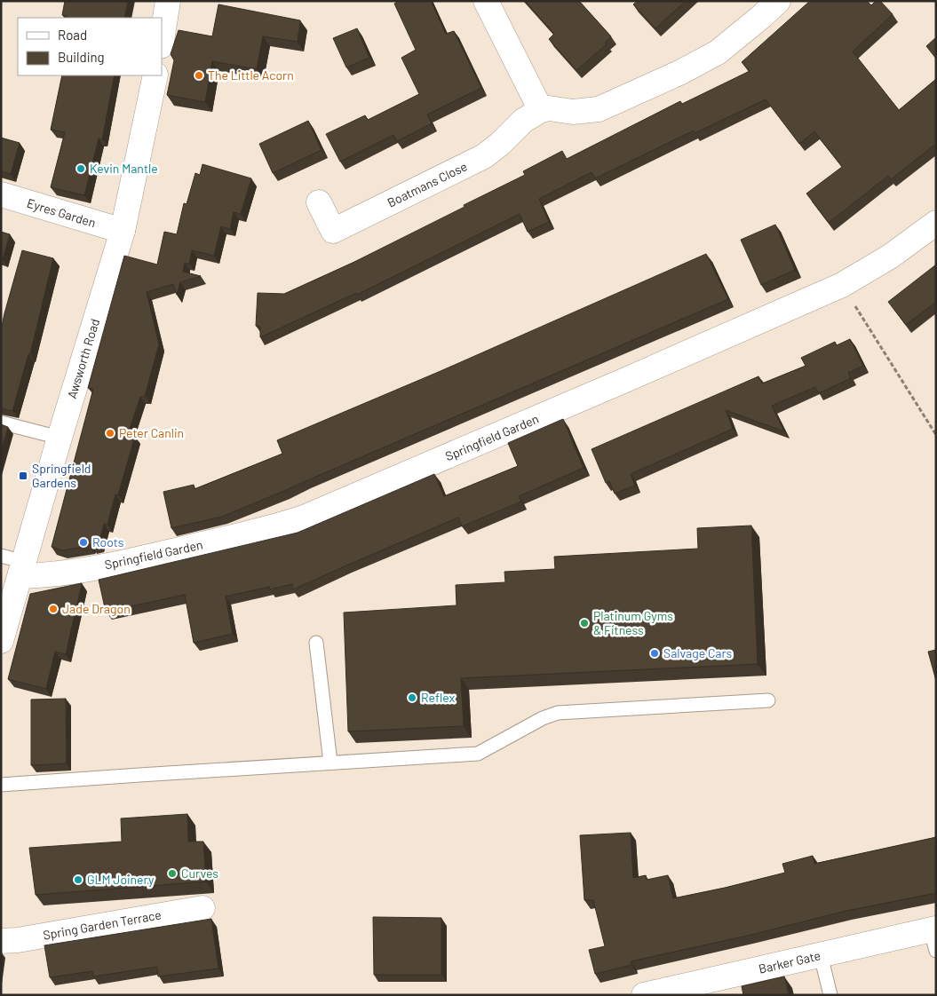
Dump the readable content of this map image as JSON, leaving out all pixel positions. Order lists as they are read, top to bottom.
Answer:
{
  "streets": {
    "street": [
      "Boatmans Close",
      "Eyres Garden",
      "Awsworth Road",
      "Springfield Garden",
      "Spring Garden Terrace",
      "Barker Gate"
    ]
  },
  "crossings": [
    ["Eyres Garden", "Awsworth Road"],
    ["Awsworth Road", "Springfield Garden"]
  ],
  "places": {
    "other": [
      "The Little Acorn",
      "Kevin Mantle",
      "Peter Canlin",
      "Roots",
      "Jade Dragon",
      "Platinum Gyms & Fitness",
      "Salvage Cars",
      "Reflex",
      "Curves",
      "GLM Joinery"
    ],
    "transit": ["Springfield Gardens"]
  },
  "legend": ["Road", "Building"]
}
